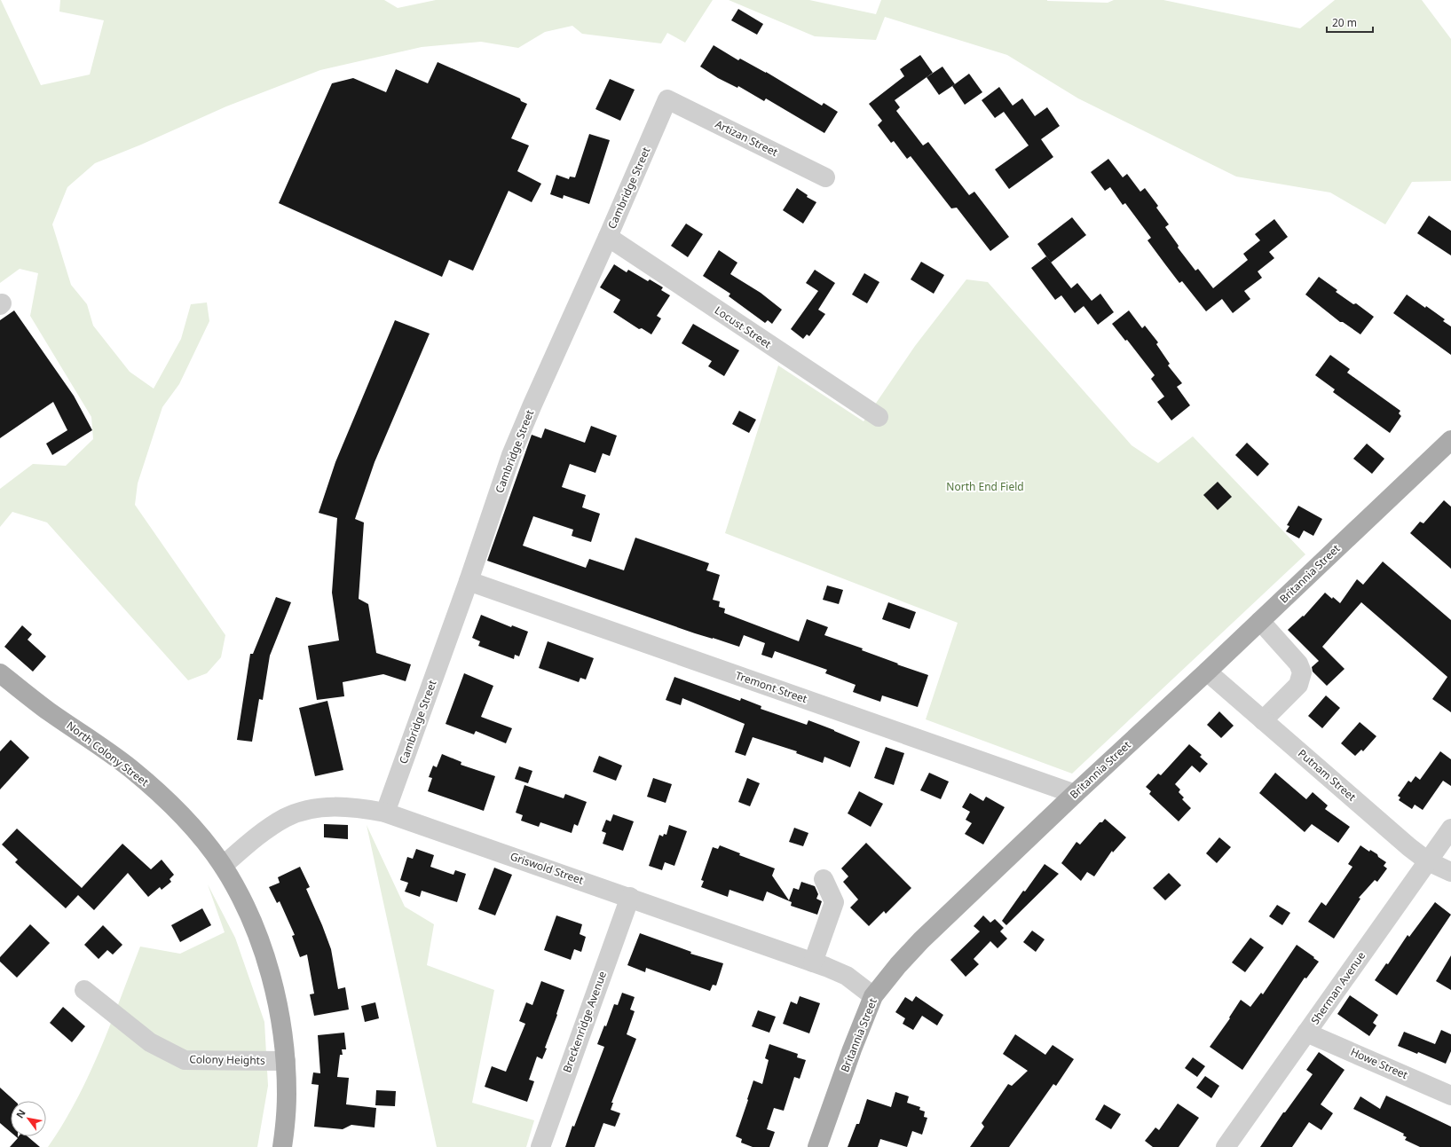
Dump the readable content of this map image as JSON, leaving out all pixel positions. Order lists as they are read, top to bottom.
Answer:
{
  "streets": {
    "main road": ["Britannia Street", "North Colony Street"],
    "street": [
      "Artizan Street",
      "Cambridge Street",
      "Locust Street",
      "Tremont Street",
      "Putnam Street",
      "Griswold Street",
      "Sherman Avenue",
      "Breckenridge Avenue",
      "Colony Heights",
      "Howe Street"
    ]
  },
  "crossings": [
    ["Artizan Street", "Cambridge Street"],
    ["Cambridge Street", "Locust Street"],
    ["Cambridge Street", "Tremont Street"],
    ["Cambridge Street", "Griswold Street"],
    ["Britannia Street", "Tremont Street"],
    ["Britannia Street", "Putnam Street"],
    ["Britannia Street", "Griswold Street"],
    ["North Colony Street", "Griswold Street"],
    ["North Colony Street", "Colony Heights"],
    ["Putnam Street", "Sherman Avenue"],
    ["Griswold Street", "Breckenridge Avenue"],
    ["Sherman Avenue", "Howe Street"]
  ],
  "parks": ["North End Field"],
  "scale_bar": "20 m",
  "north": "top left"
}
